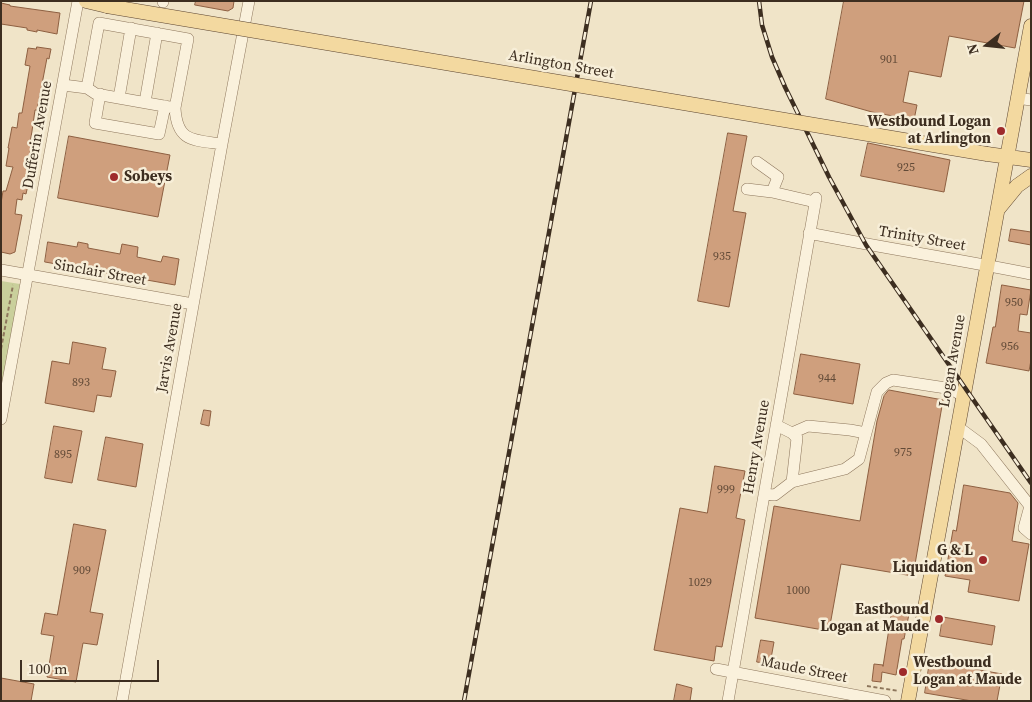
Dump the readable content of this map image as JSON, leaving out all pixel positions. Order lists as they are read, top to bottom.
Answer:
{
  "streets": {
    "main road": ["Arlington Street", "Logan Avenue"],
    "street": [
      "Dufferin Avenue",
      "Trinity Street",
      "Sinclair Street",
      "Jarvis Avenue",
      "Henry Avenue",
      "Maude Street"
    ]
  },
  "crossings": [
    ["Arlington Street", "Logan Avenue"],
    ["Dufferin Avenue", "Sinclair Street"],
    ["Trinity Street", "Logan Avenue"],
    ["Trinity Street", "Henry Avenue"],
    ["Sinclair Street", "Jarvis Avenue"],
    ["Henry Avenue", "Maude Street"]
  ],
  "places": [
    "Westbound Logan at Arlington",
    "Sobeys",
    "G & L Liquidation",
    "Eastbound Logan at Maude",
    "Westbound Logan at Maude"
  ],
  "house_numbers": [
    "901",
    "925",
    "935",
    "950",
    "956",
    "944",
    "893",
    "975",
    "895",
    "999",
    "909",
    "1029",
    "1000"
  ],
  "scale_bar": "100 m",
  "north": "left"
}
